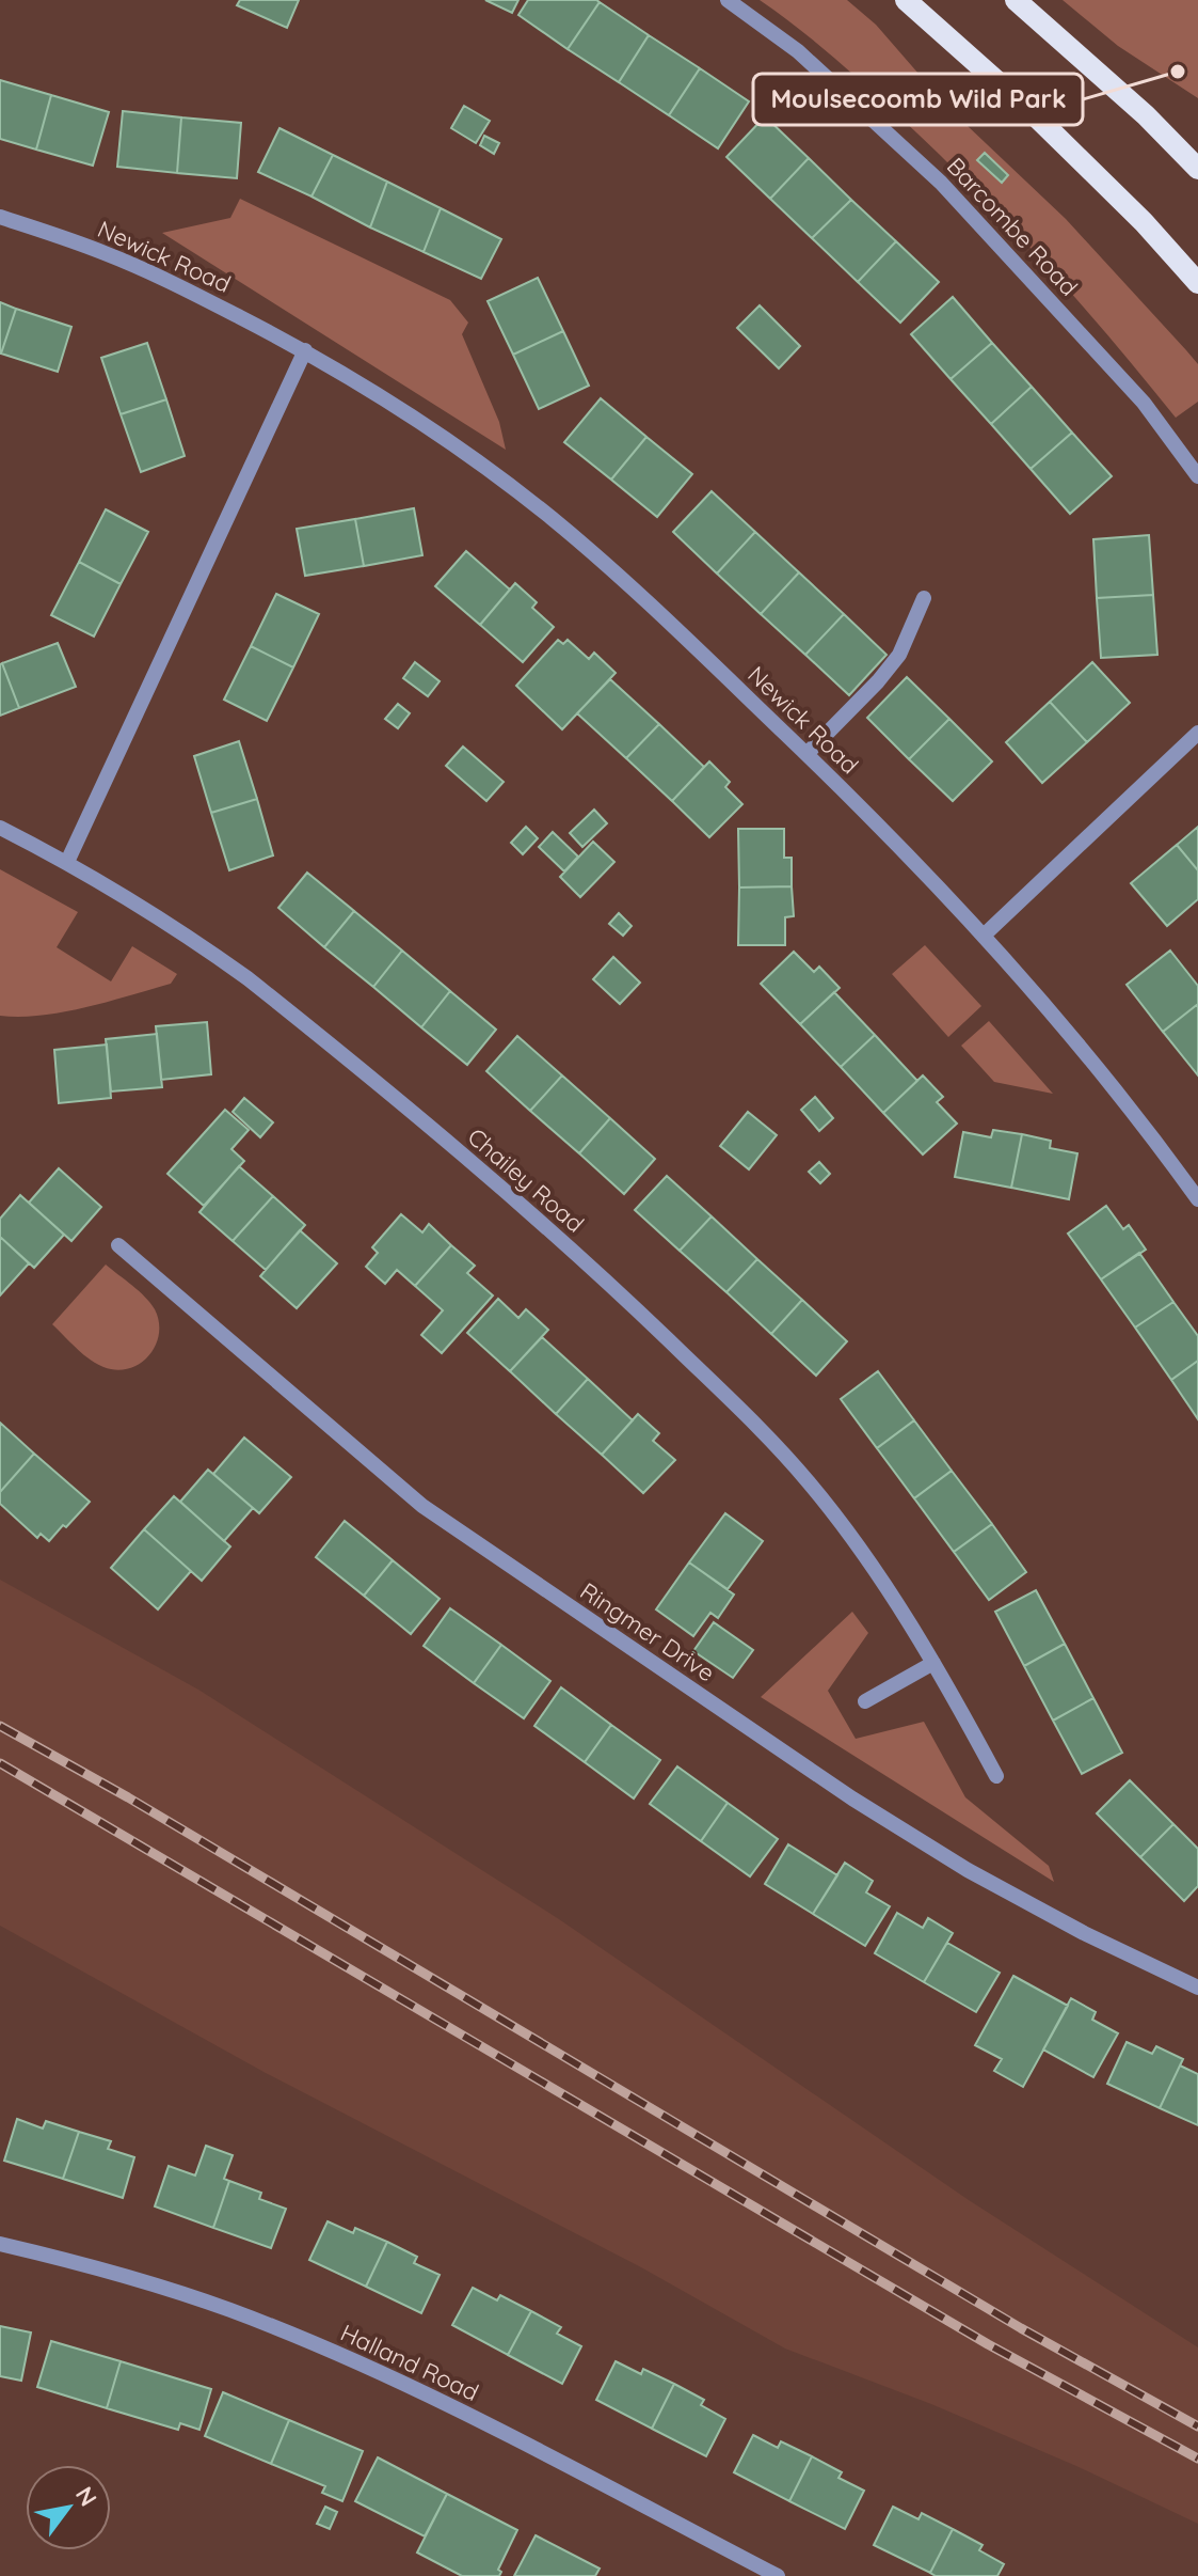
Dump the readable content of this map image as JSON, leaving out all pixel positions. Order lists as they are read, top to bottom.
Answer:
{
  "streets": {
    "street": [
      "Barcombe Road",
      "Newick Road",
      "Chailey Road",
      "Ringmer Drive",
      "Halland Road"
    ]
  },
  "places": ["Moulsecoomb Wild Park"],
  "north": "top right"
}
